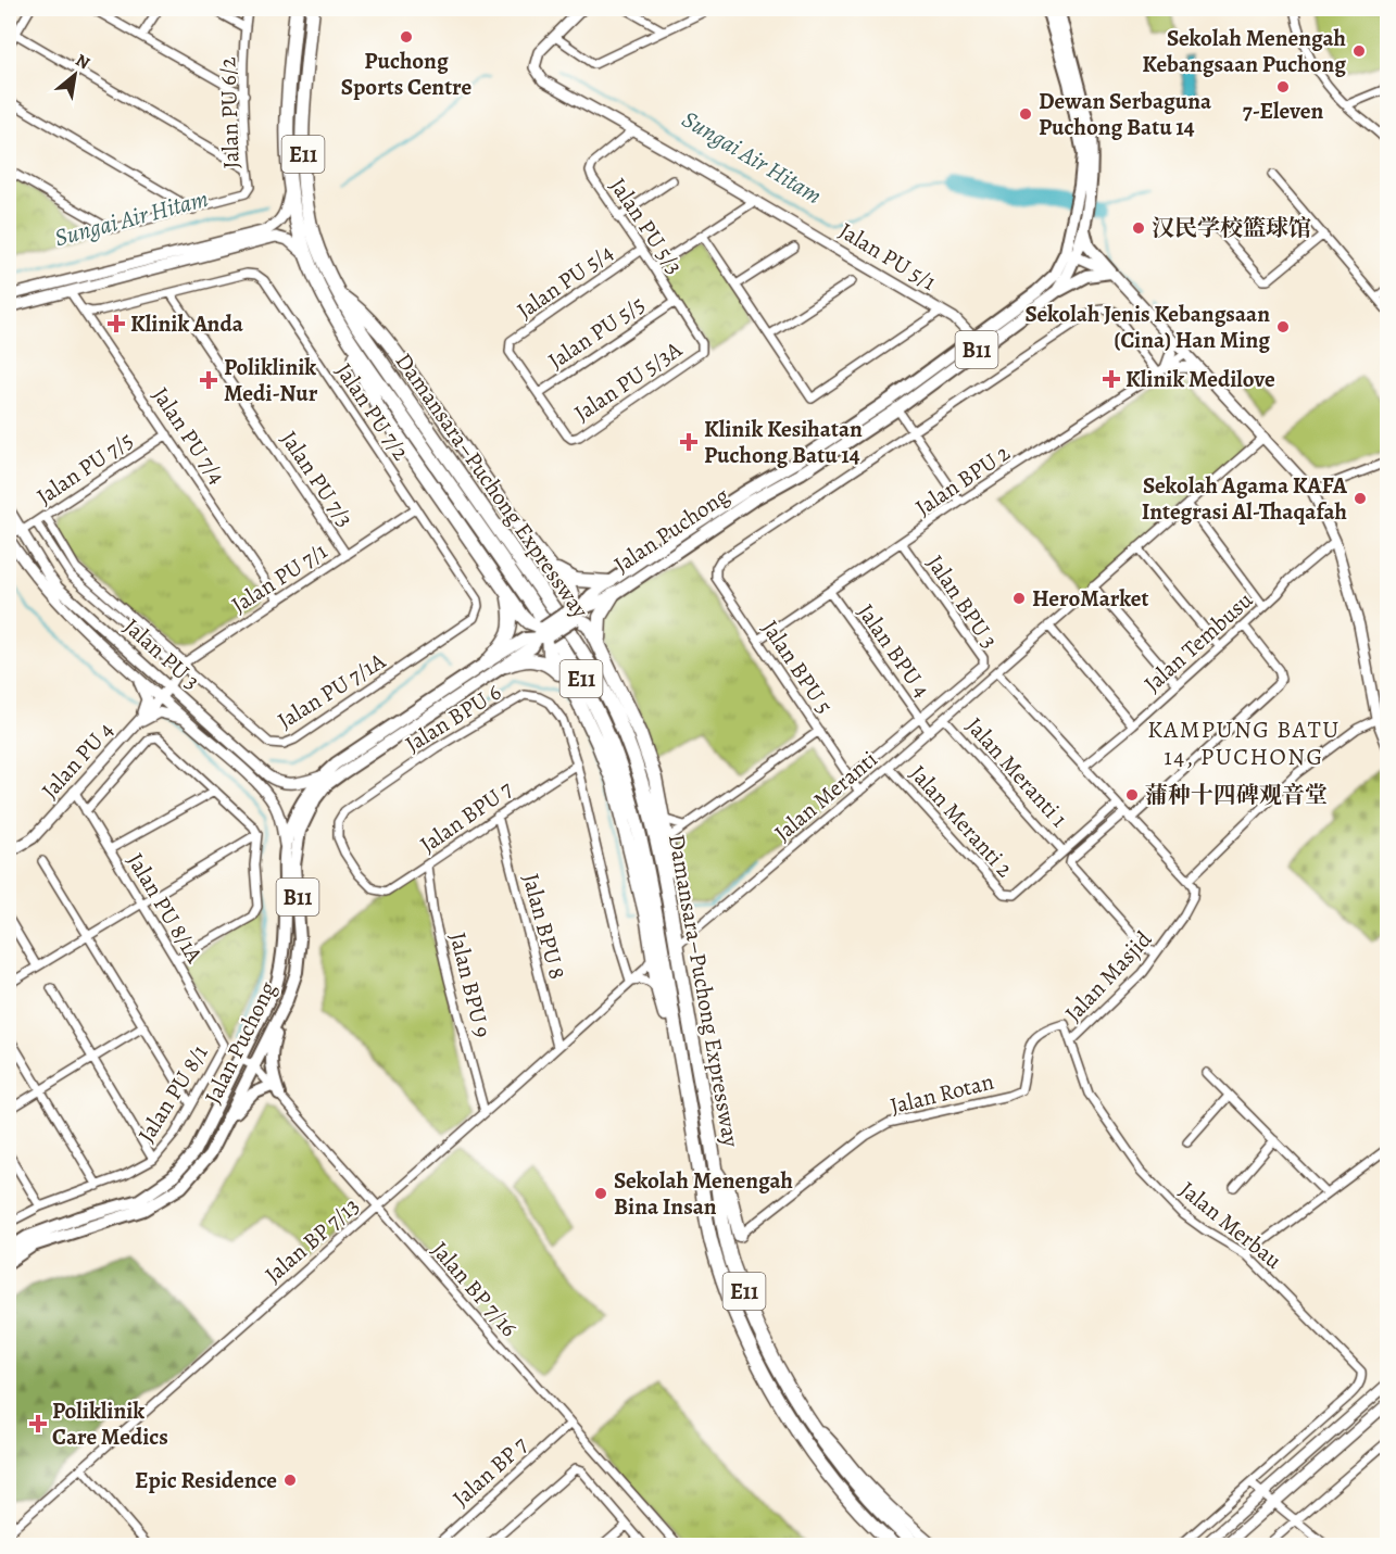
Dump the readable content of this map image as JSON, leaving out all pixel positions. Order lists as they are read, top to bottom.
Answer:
{
  "streets": {
    "highway": ["E11", "Damansara–Puchong Expressway"],
    "main road": ["B11", "Jalan Puchong"],
    "street": [
      "Jalan PU 6/2",
      "Jalan PU 5/3",
      "Jalan PU 5/1",
      "Jalan PU 5/4",
      "Jalan PU 5/5",
      "Jalan PU 5/3A",
      "Jalan PU 7/2",
      "Jalan PU 7/4",
      "Jalan PU 7/5",
      "Jalan PU 7/3",
      "Jalan BPU 2",
      "Jalan PU 7/1",
      "Jalan BPU 3",
      "Jalan Tembusu",
      "Jalan BPU 4",
      "Jalan PU 3",
      "Jalan BPU 5",
      "Jalan PU 7/1A",
      "Jalan BPU 6",
      "Jalan PU 4",
      "Jalan Meranti 1",
      "Jalan Meranti",
      "Jalan BPU 7",
      "Jalan Meranti 2",
      "Jalan PU 8/1A",
      "Jalan BPU 8",
      "Jalan Masjid",
      "Jalan BPU 9",
      "Jalan PU 8/1",
      "Jalan Rotan",
      "Jalan Merbau",
      "Jalan BP 7/13",
      "Jalan BP 7/16",
      "Jalan BP 7"
    ]
  },
  "crossings": [
    ["Jalan PU 5/3", "Jalan PU 5/1"],
    ["Jalan PU 5/3", "Jalan PU 5/4"],
    ["Jalan PU 5/3", "Jalan PU 5/5"],
    ["Jalan PU 5/3", "Jalan PU 5/3A"],
    ["Jalan PU 5/1", "Jalan Puchong"],
    ["Jalan PU 5/4", "Jalan PU 5/5"],
    ["Jalan PU 5/4", "Jalan PU 5/3A"],
    ["Jalan PU 7/2", "Jalan PU 7/4"],
    ["Jalan PU 7/2", "Jalan PU 7/3"],
    ["Jalan PU 7/2", "Jalan PU 7/1"],
    ["Jalan PU 7/2", "Jalan PU 7/1A"],
    ["Jalan PU 7/4", "Jalan PU 7/5"],
    ["Jalan PU 7/4", "Jalan PU 7/1"],
    ["Jalan PU 7/5", "Jalan PU 3"],
    ["Jalan PU 7/5", "Jalan PU 7/1A"],
    ["Jalan PU 7/3", "Jalan PU 7/1"],
    ["Jalan BPU 2", "Jalan BPU 3"],
    ["Jalan BPU 2", "Jalan BPU 4"],
    ["Jalan BPU 2", "Jalan BPU 5"],
    ["Damansara–Puchong Expressway", "Jalan Meranti"],
    ["Jalan Puchong", "Jalan PU 3"],
    ["Jalan Puchong", "Jalan BP 7/16"],
    ["Jalan PU 7/1", "Jalan PU 3"],
    ["Jalan PU 7/1", "Jalan PU 7/1A"],
    ["Jalan PU 7/1", "Jalan PU 4"],
    ["Jalan BPU 3", "Jalan BPU 4"],
    ["Jalan BPU 3", "Jalan BPU 5"],
    ["Jalan BPU 4", "Jalan Meranti"],
    ["Jalan PU 3", "Jalan PU 4"],
    ["Jalan BPU 5", "Jalan Meranti"],
    ["Jalan BPU 6", "Jalan BPU 7"],
    ["Jalan BPU 6", "Jalan BP 7/13"],
    ["Jalan PU 4", "Jalan PU 8/1A"],
    ["Jalan Meranti 1", "Jalan Meranti"],
    ["Jalan Meranti 1", "Jalan Meranti 2"],
    ["Jalan Meranti", "Jalan Meranti 2"],
    ["Jalan BPU 7", "Jalan BPU 8"],
    ["Jalan BPU 7", "Jalan BPU 9"],
    ["Jalan PU 8/1A", "Jalan PU 8/1"],
    ["Jalan BPU 8", "Jalan BP 7/13"],
    ["Jalan Masjid", "Jalan Merbau"],
    ["Jalan BPU 9", "Jalan BP 7/13"],
    ["Jalan Rotan", "Jalan Merbau"],
    ["Jalan BP 7/13", "Jalan BP 7/16"],
    ["Jalan BP 7/16", "Jalan BP 7"]
  ],
  "districts": ["KAMPUNG BATU 14, PUCHONG"],
  "water": ["Sungai Air Hitam"],
  "places": {
    "other": [
      "Puchong Sports Centre",
      "Sekolah Menengah Kebangsaan Puchong",
      "7-Eleven",
      "Dewan Serbaguna Puchong Batu 14",
      "汉民学校篮球馆",
      "Sekolah Jenis Kebangsaan (Cina) Han Ming",
      "Sekolah Agama KAFA Integrasi Al-Thaqafah",
      "HeroMarket",
      "蒲种十四碑观音堂",
      "Sekolah Menengah Bina Insan",
      "Epic Residence"
    ],
    "health": [
      "Klinik Anda",
      "Klinik Medilove",
      "Poliklinik Medi-Nur",
      "Klinik Kesihatan Puchong Batu 14",
      "Poliklinik Care Medics"
    ]
  },
  "north": "top right"
}
